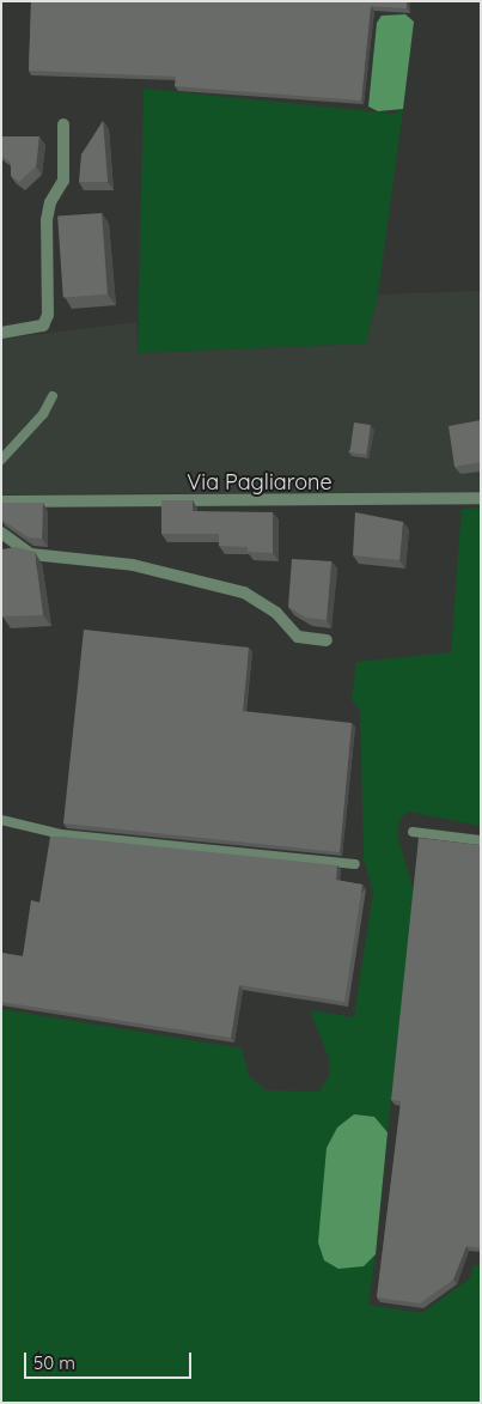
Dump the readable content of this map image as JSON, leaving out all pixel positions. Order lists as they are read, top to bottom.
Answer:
{
  "streets": {
    "street": ["Via Pagliarone"]
  },
  "scale_bar": "50 m"
}
